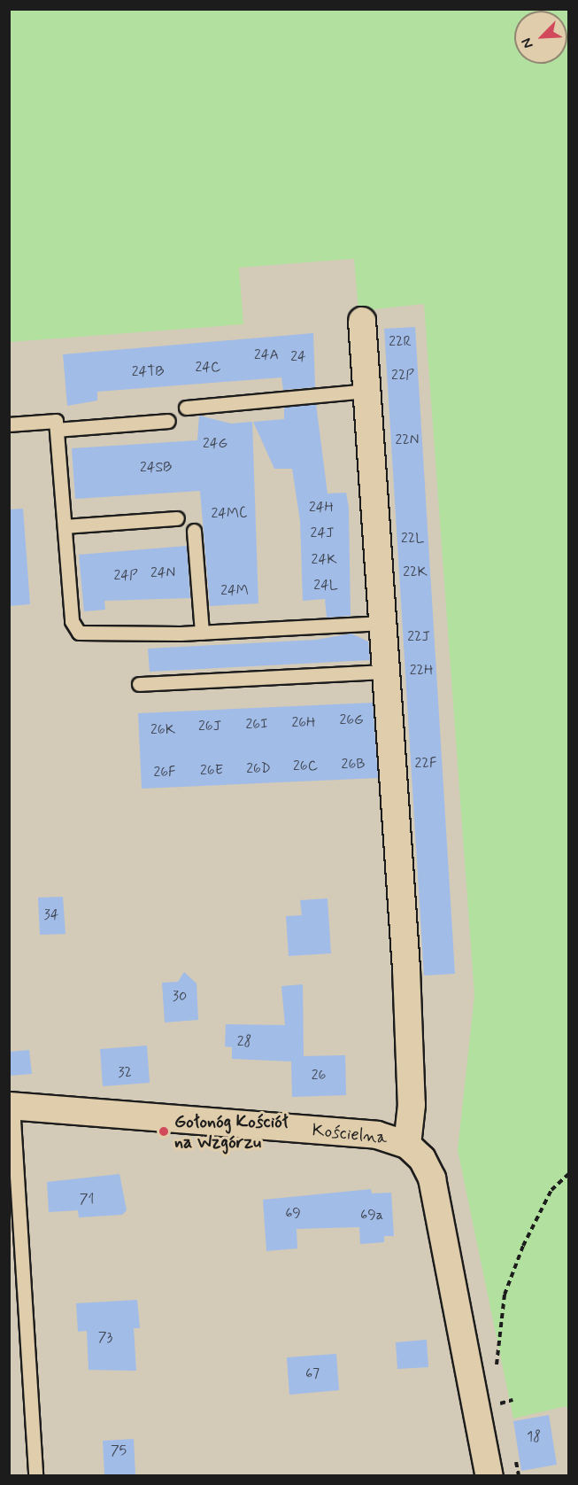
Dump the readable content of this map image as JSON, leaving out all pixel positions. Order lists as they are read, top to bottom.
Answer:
{
  "streets": {
    "street": ["Kościelna"]
  },
  "places": ["Gołonóg Kościół na Wzgórzu"],
  "house_numbers": [
    "22R",
    "24A",
    "24",
    "24C",
    "24TB",
    "22P",
    "22N",
    "24G",
    "24SB",
    "24H",
    "24MC",
    "24J",
    "22L",
    "24K",
    "22K",
    "24N",
    "24P",
    "24L",
    "24M",
    "22J",
    "22H",
    "26G",
    "26H",
    "26I",
    "26J",
    "26K",
    "22F",
    "26B",
    "26C",
    "26D",
    "26E",
    "26F",
    "34",
    "30",
    "28",
    "32",
    "26",
    "71",
    "69",
    "69a",
    "73",
    "67",
    "18",
    "75"
  ],
  "north": "bottom left"
}
